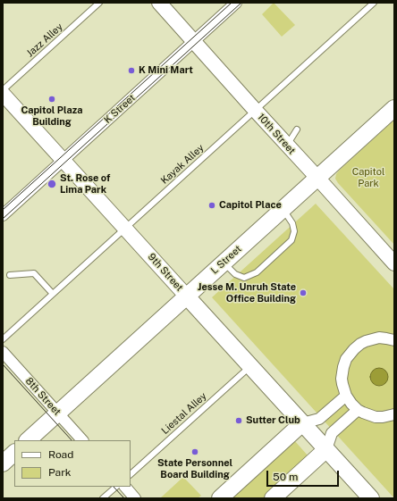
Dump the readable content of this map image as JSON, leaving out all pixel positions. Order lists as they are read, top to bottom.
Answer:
{
  "streets": {
    "main road": ["L Street", "9th Street"],
    "street": ["K Street", "10th Street", "8th Street"],
    "lane": ["Jazz Alley", "Kayak Alley", "Liestal Alley"]
  },
  "crossings": [
    ["K Street", "10th Street"],
    ["K Street", "9th Street"],
    ["10th Street", "Kayak Alley"],
    ["10th Street", "L Street"],
    ["Kayak Alley", "9th Street"],
    ["L Street", "9th Street"],
    ["L Street", "8th Street"],
    ["9th Street", "Liestal Alley"]
  ],
  "parks": ["Capitol Park"],
  "places": [
    "K Mini Mart",
    "Capitol Plaza Building",
    "St. Rose of Lima Park",
    "Capitol Place",
    "Jesse M. Unruh State Office Building",
    "Sutter Club",
    "State Personnel Board Building"
  ],
  "legend": ["Road", "Park"],
  "scale_bar": "50 m"
}
